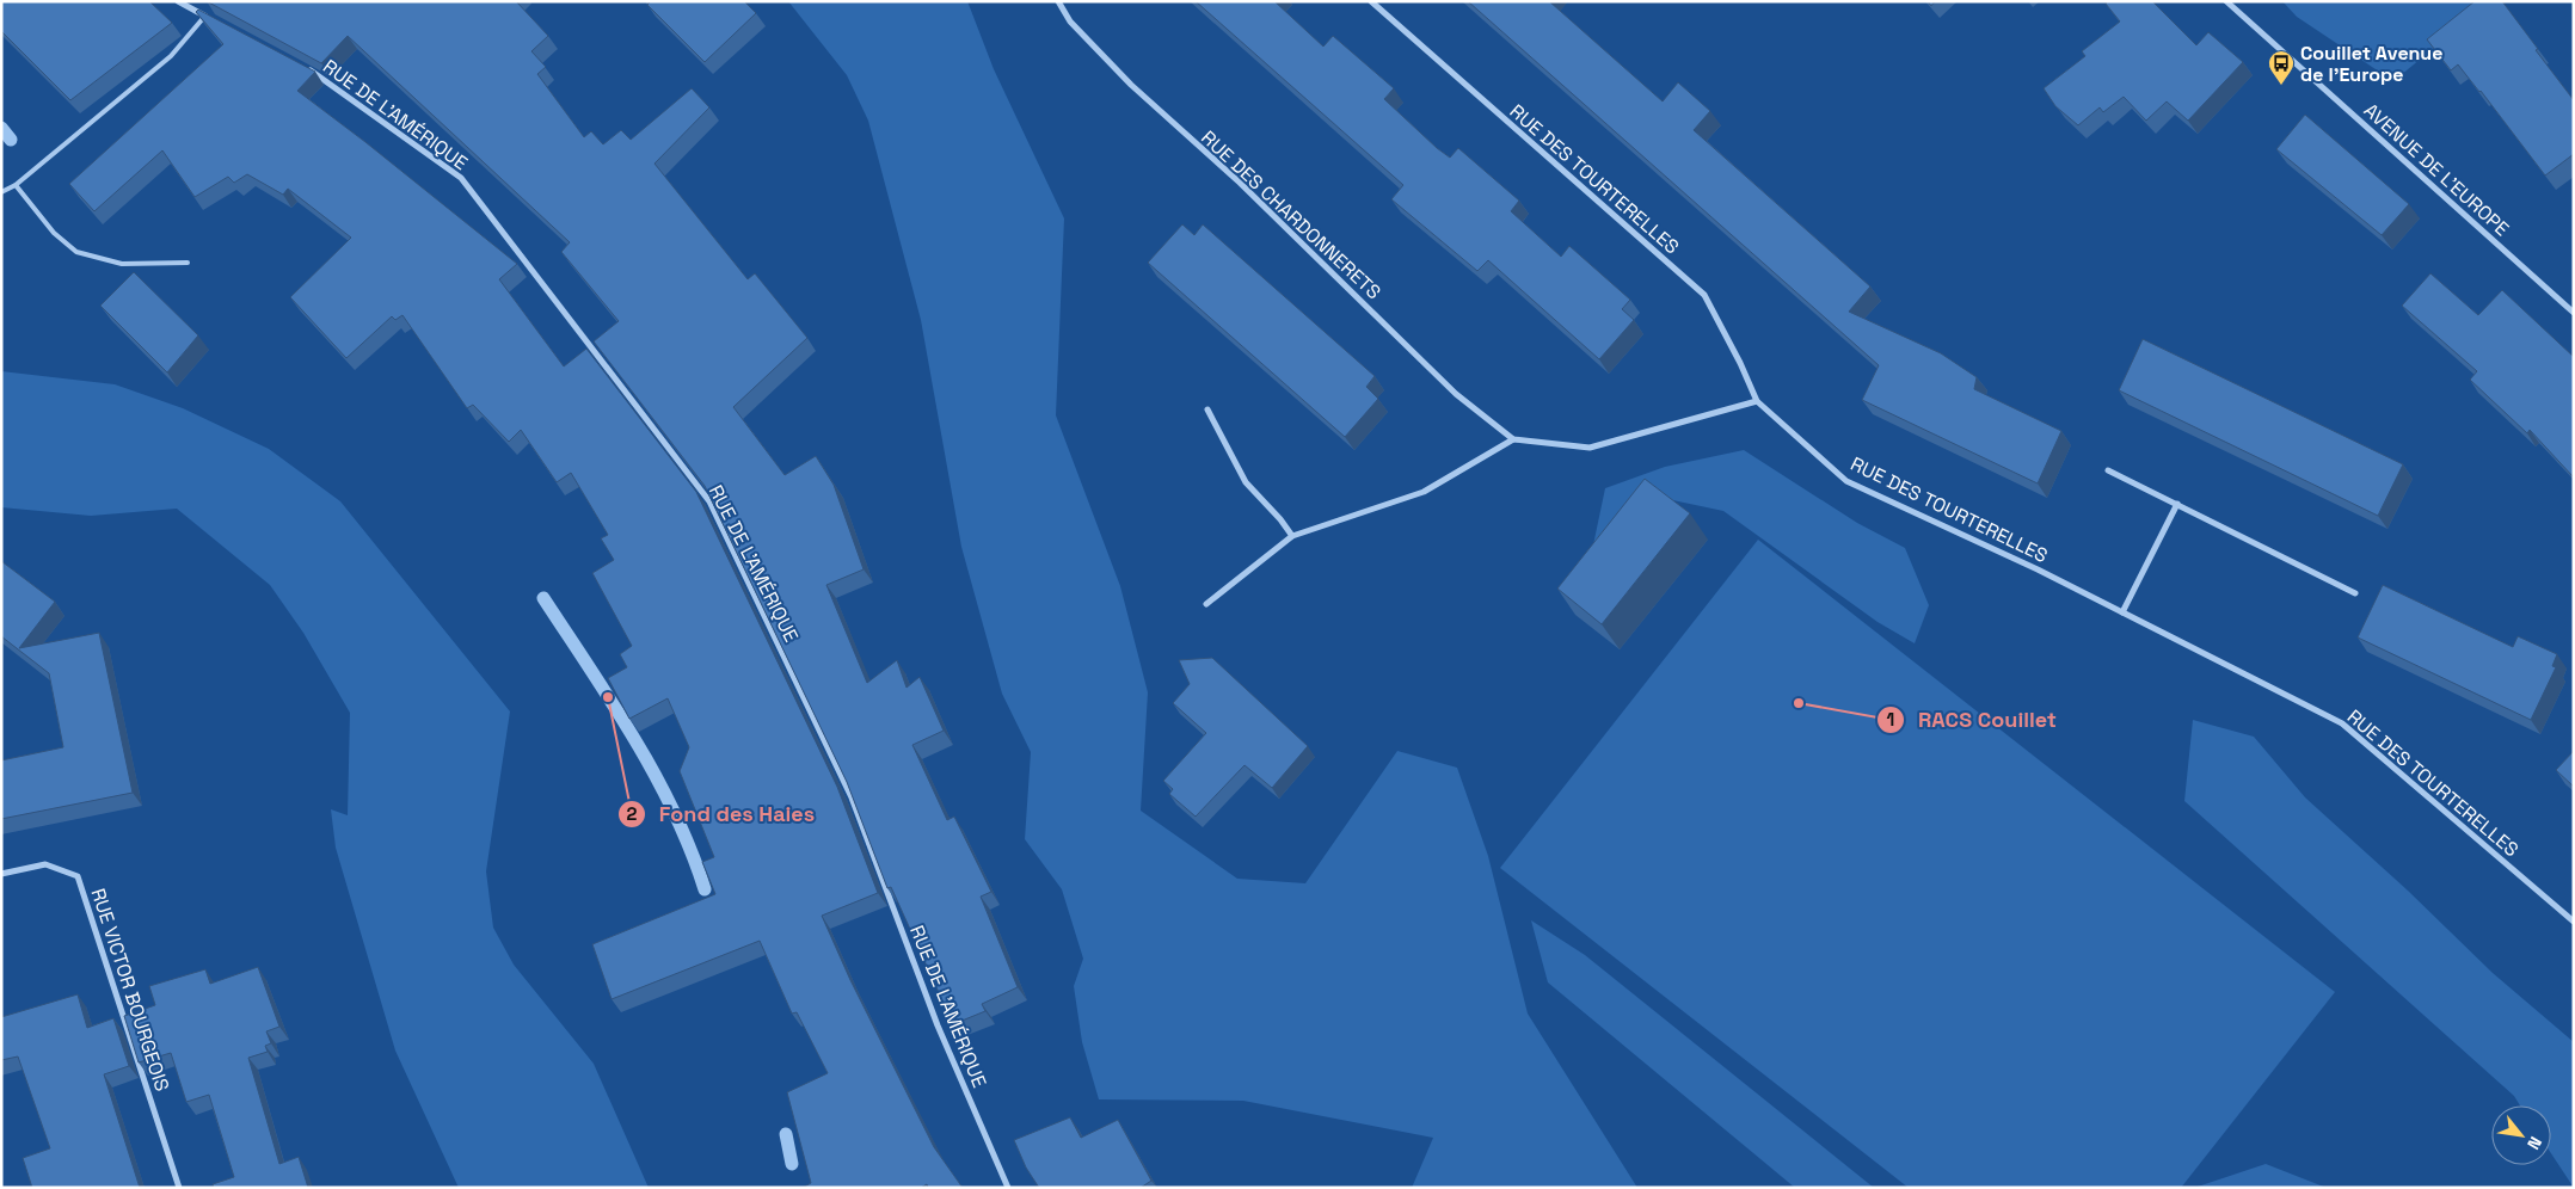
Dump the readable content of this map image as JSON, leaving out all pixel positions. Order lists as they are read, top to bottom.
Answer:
{
  "streets": {
    "street": [
      "RUE DE L'AMÉRIQUE",
      "AVENUE DE L'EUROPE",
      "RUE DES TOURTERELLES",
      "RUE DES CHARDONNERETS",
      "RUE VICTOR BOURGEOIS"
    ]
  },
  "places": {
    "bus stop": ["Couillet Avenue de l'Europe"],
    "other": ["Fond des Haies", "RACS Couillet"]
  },
  "north": "bottom right"
}
